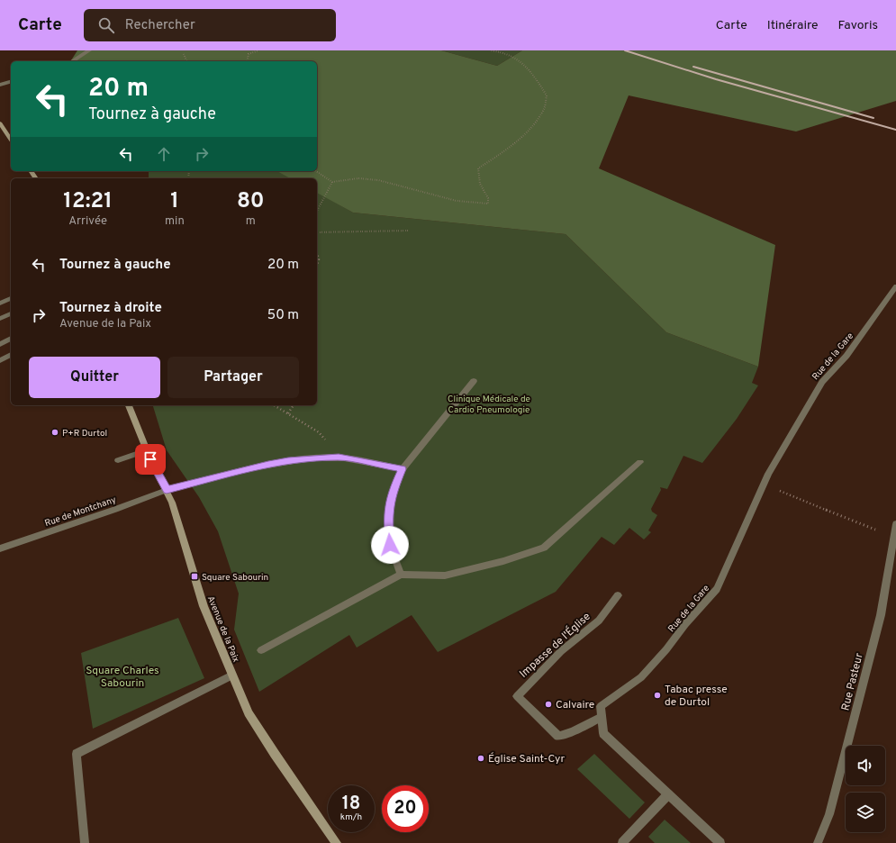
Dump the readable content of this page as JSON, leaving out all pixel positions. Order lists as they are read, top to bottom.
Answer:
{
  "streets": {
    "main road": ["Avenue de la Paix"],
    "street": [
      "Rue de la Gare",
      "Rue de Montchany",
      "Impasse de l'Église",
      "Rue Pasteur"
    ]
  },
  "crossings": [
    ["Rue de la Gare", "Impasse de l'Église"],
    ["Rue de Montchany", "Avenue de la Paix"]
  ],
  "parks": ["Clinique Médicale de Cardio Pneumologie", "Square Charles Sabourin"],
  "places": {
    "other": [
      "P+R Durtol",
      "Tabac presse de Durtol",
      "Calvaire",
      "Église Saint-Cyr"
    ],
    "transit": ["Square Sabourin"]
  },
  "page": {
    "header": "Carte",
    "search": "Rechercher",
    "nav": ["Carte", "Itinéraire", "Favoris"],
    "turn": ["20 m", "Tournez à gauche"],
    "eta": [
      "12:21",
      "Arrivée",
      "1",
      "min",
      "80",
      "m"
    ],
    "list": [
      {
        "name": "Tournez à gauche",
        "value": "20 m"
      },
      {
        "name": "Tournez à droite",
        "note": "Avenue de la Paix",
        "value": "50 m"
      }
    ],
    "buttons": ["Quitter", "Partager"],
    "speed": "18 km/h",
    "limit": "20"
  }
}
